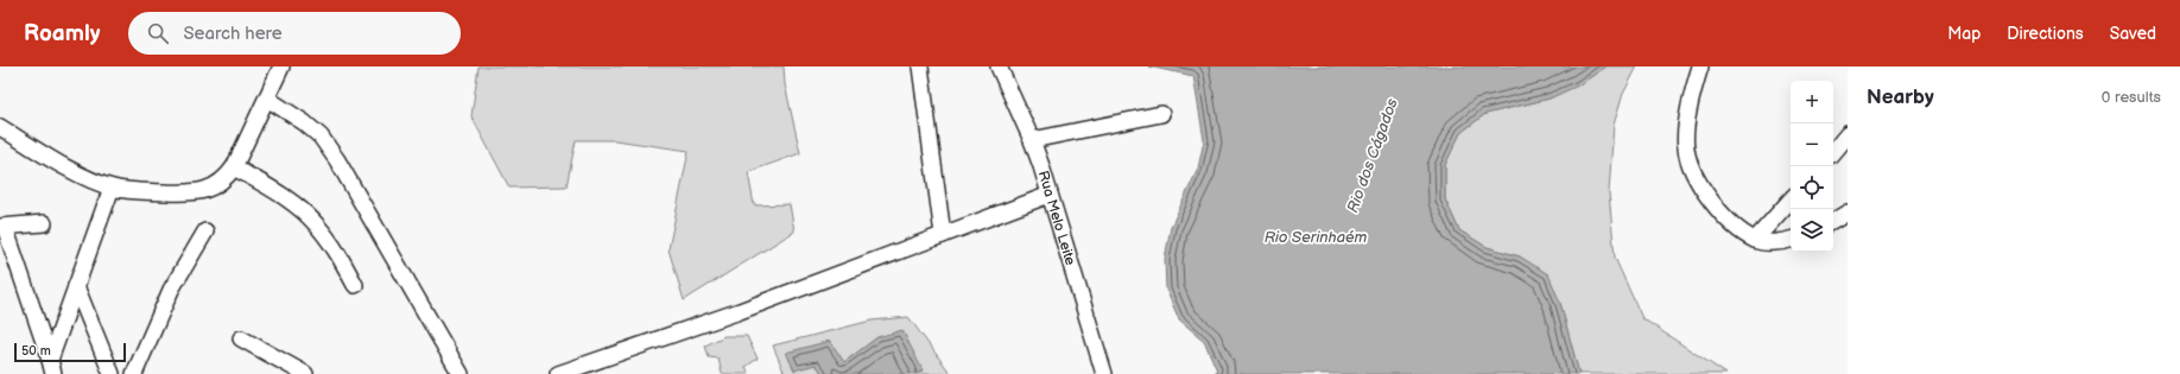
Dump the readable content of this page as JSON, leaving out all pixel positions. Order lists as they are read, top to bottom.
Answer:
{
  "streets": {
    "street": ["Rua Melo Leite"]
  },
  "water": ["Rio dos Cágados", "Rio Serinhaém"],
  "scale_bar": "50 m",
  "page": {
    "header": "Roamly",
    "search": "Search here",
    "nav": ["Map", "Directions", "Saved"],
    "heading": ["Nearby", "0 results"],
    "map_buttons": ["+", "−"],
    "scale": "50 m"
  }
}
